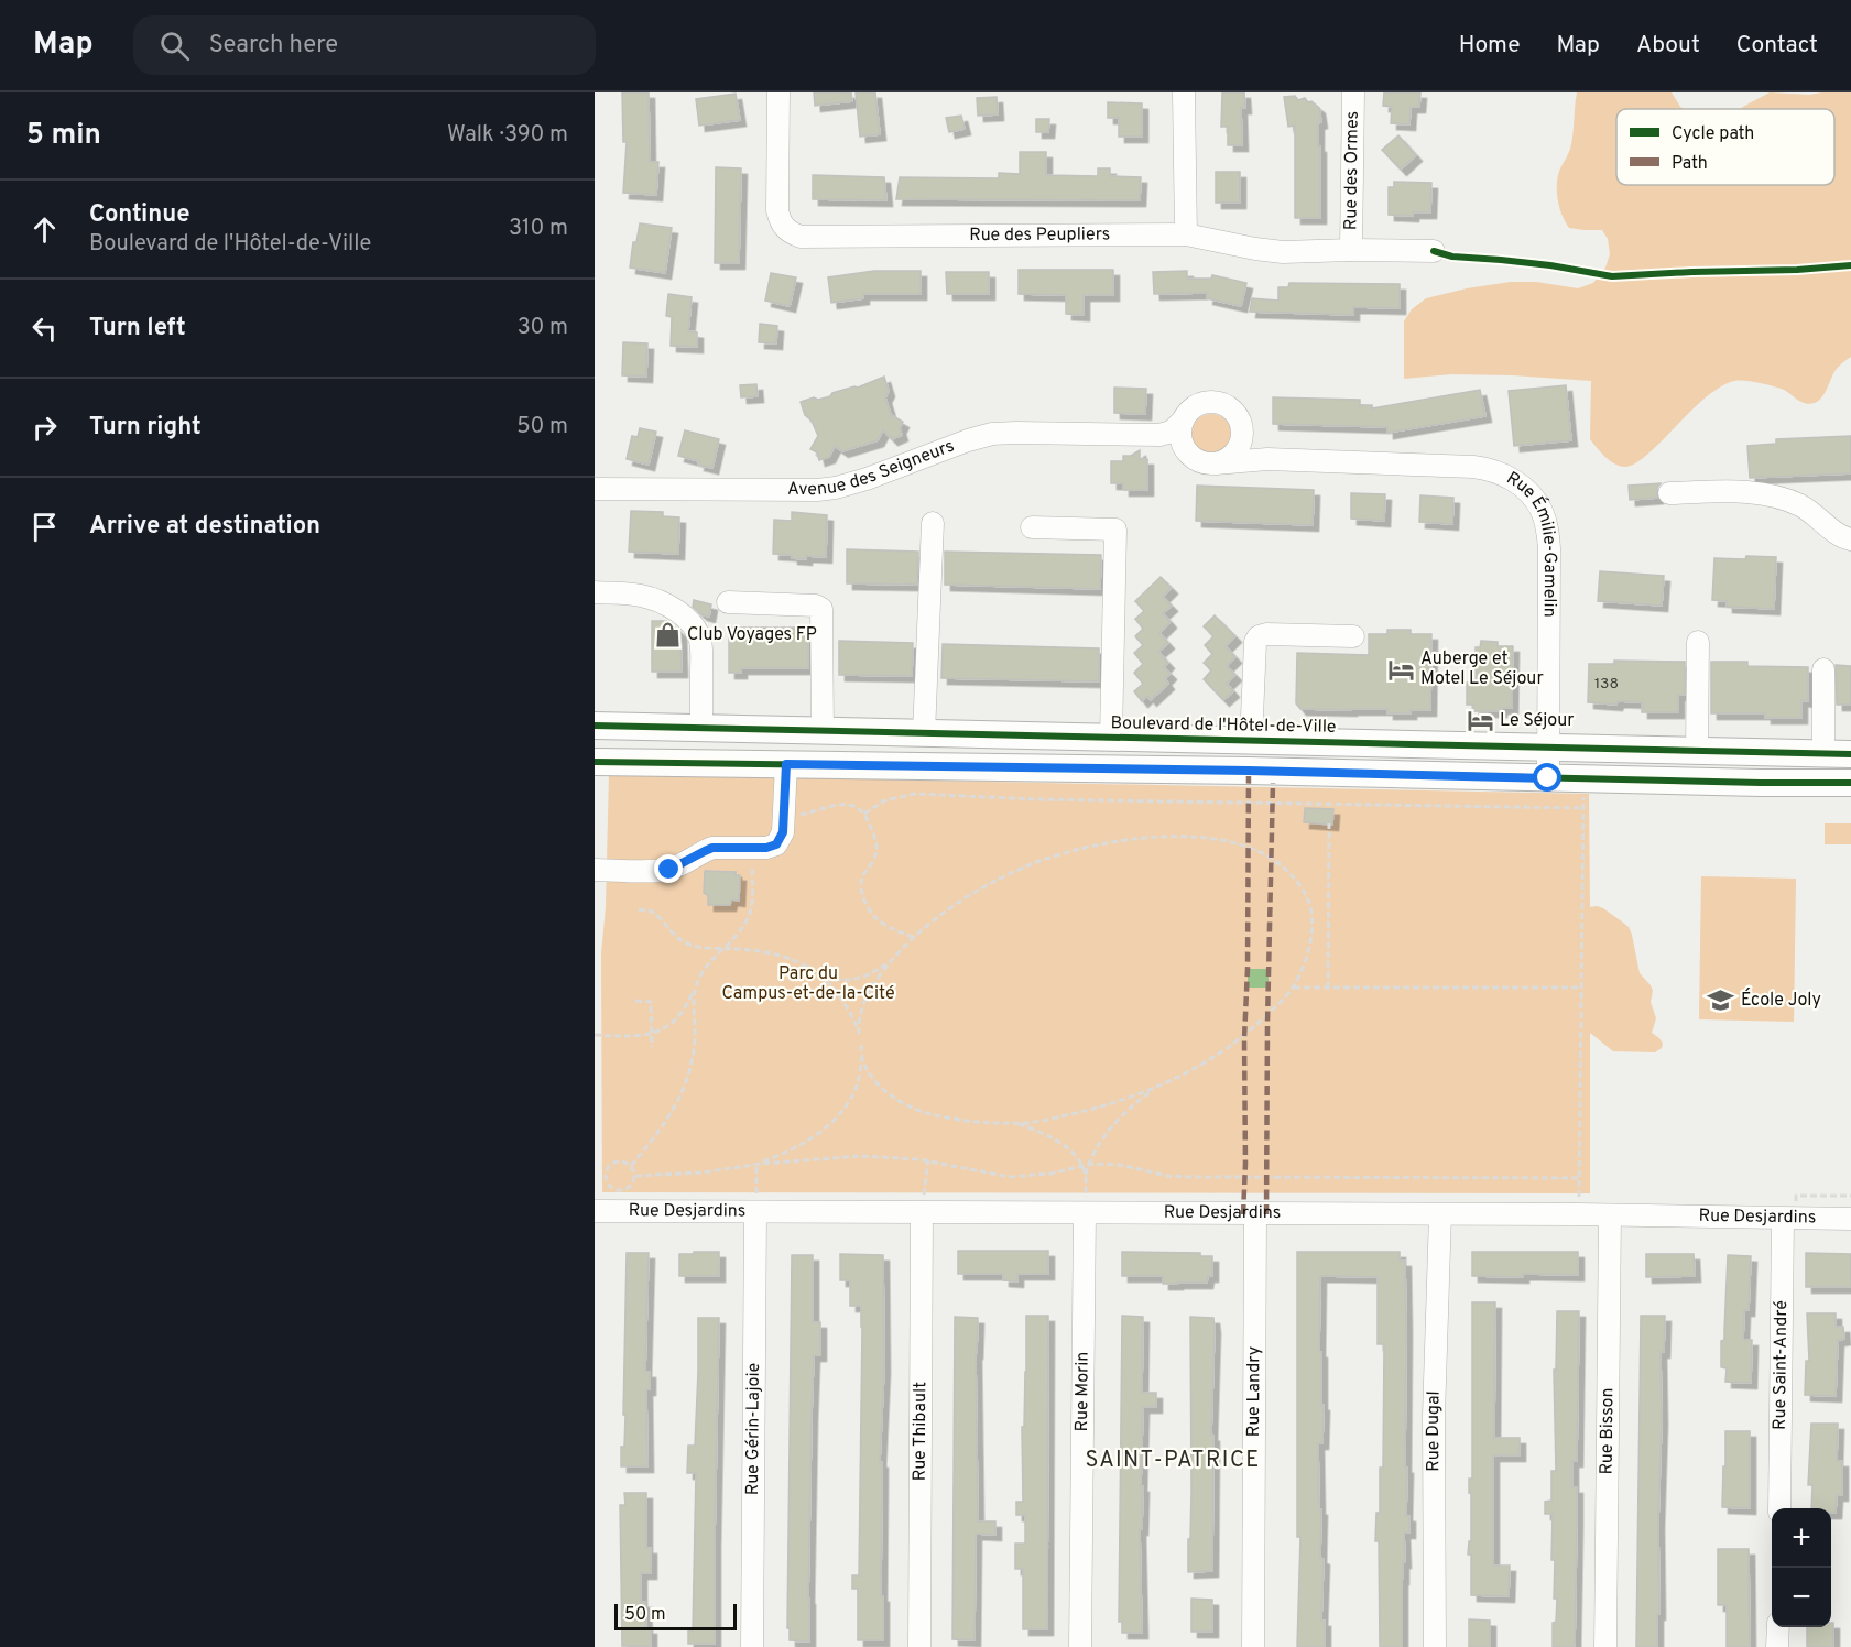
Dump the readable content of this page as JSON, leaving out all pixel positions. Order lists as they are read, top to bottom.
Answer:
{
  "streets": {
    "main road": ["Boulevard de l'Hôtel-de-Ville"],
    "street": [
      "Rue des Ormes",
      "Rue des Peupliers",
      "Avenue des Seigneurs",
      "Rue Émilie-Gamelin",
      "Rue Desjardins",
      "Rue Saint-André",
      "Rue Morin",
      "Rue Landry",
      "Rue Gérin-Lajoie",
      "Rue Thibault",
      "Rue Dugal",
      "Rue Bisson"
    ]
  },
  "crossings": [
    ["Rue des Ormes", "Rue des Peupliers"],
    ["Avenue des Seigneurs", "Rue Émilie-Gamelin"],
    ["Rue Émilie-Gamelin", "Boulevard de l'Hôtel-de-Ville"],
    ["Rue Desjardins", "Rue Saint-André"],
    ["Rue Desjardins", "Rue Morin"],
    ["Rue Desjardins", "Rue Landry"],
    ["Rue Desjardins", "Rue Gérin-Lajoie"],
    ["Rue Desjardins", "Rue Thibault"],
    ["Rue Desjardins", "Rue Dugal"],
    ["Rue Desjardins", "Rue Bisson"]
  ],
  "districts": ["SAINT-PATRICE"],
  "parks": ["Parc du Campus-et-de-la-Cité"],
  "places": {
    "shop": ["Club Voyages FP"],
    "hotel": ["Auberge et Motel Le Séjour", "Le Séjour"],
    "school or university": ["École Joly"]
  },
  "house_numbers": ["138"],
  "legend": ["Cycle path", "Path"],
  "scale_bar": "50 m",
  "page": {
    "header": "Map",
    "search": "Search here",
    "nav": [
      "Home",
      "Map",
      "About",
      "Contact"
    ],
    "heading": ["5 min", "Walk · 390 m"],
    "list": [
      ["Continue", "Boulevard de l'Hôtel-de-Ville", "310 m"],
      ["Turn left", "30 m"],
      ["Turn right", "50 m"],
      "Arrive at destination"
    ],
    "map_buttons": ["+", "−"],
    "scale": "50 m"
  }
}
